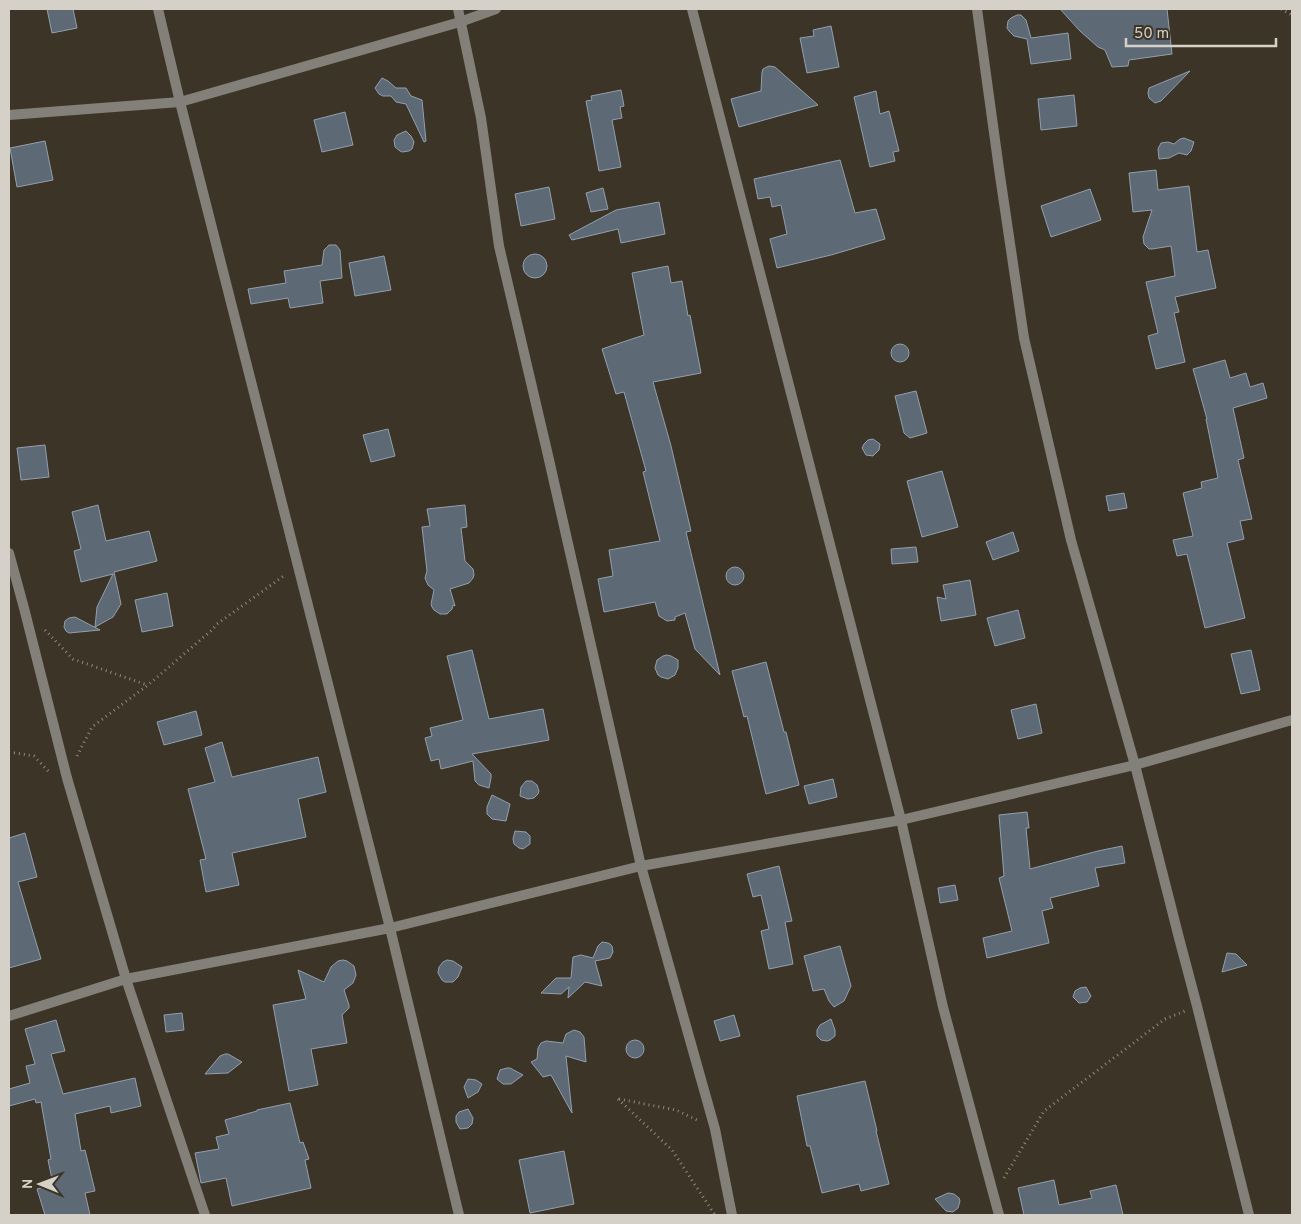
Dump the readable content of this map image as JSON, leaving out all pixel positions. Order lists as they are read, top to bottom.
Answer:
{
  "scale_bar": "50 m",
  "north": "left"
}
